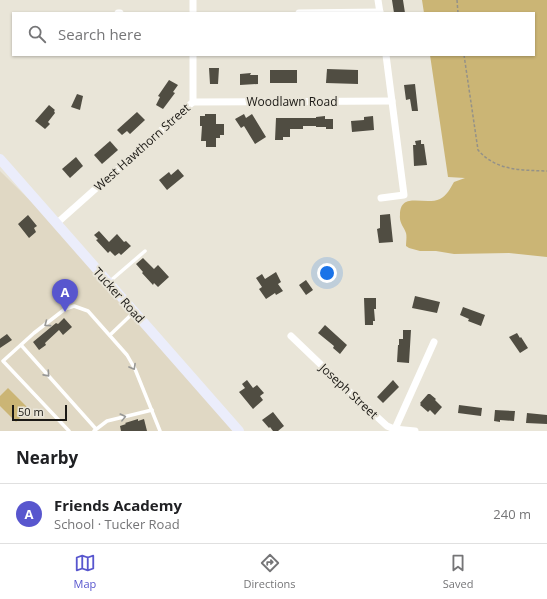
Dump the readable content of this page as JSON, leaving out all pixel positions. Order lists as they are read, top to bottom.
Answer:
{
  "streets": {
    "main road": ["Tucker Road"],
    "street": ["Woodlawn Road", "West Hawthorn Street", "Joseph Street"]
  },
  "crossings": [
    ["Woodlawn Road", "West Hawthorn Street"],
    ["West Hawthorn Street", "Tucker Road"]
  ],
  "scale_bar": "50 m",
  "page": {
    "search": "Search here",
    "pins": "A",
    "scale": "50 m",
    "heading": "Nearby",
    "list": [
      {
        "mark": "A",
        "name": "Friends Academy",
        "note": "School · Tucker Road",
        "value": "240 m"
      }
    ],
    "nav": ["Map", "Directions", "Saved"]
  }
}
